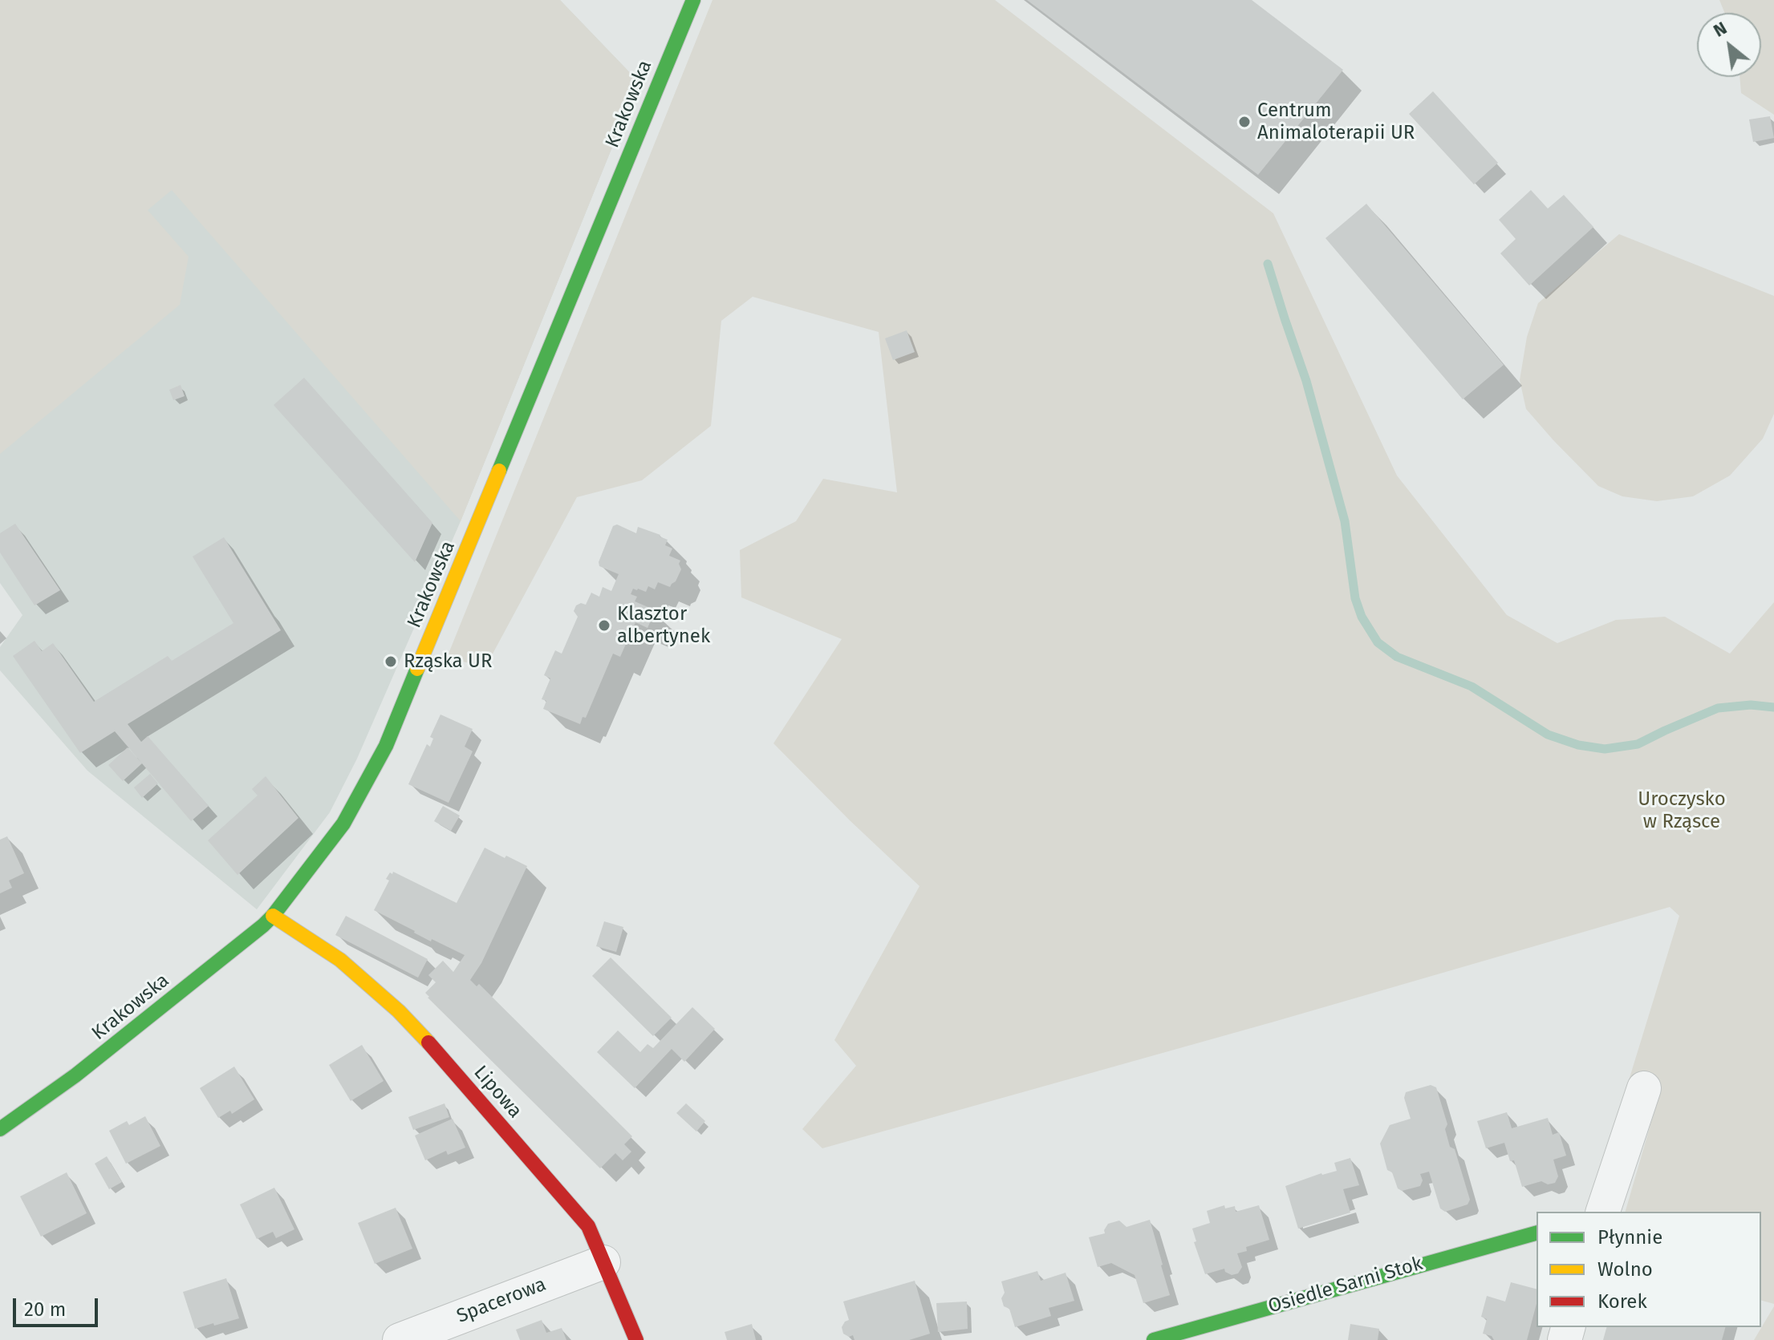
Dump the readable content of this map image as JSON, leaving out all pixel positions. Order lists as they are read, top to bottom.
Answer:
{
  "streets": {
    "street": [
      "Krakowska",
      "Lipowa",
      "Osiedle Sarni Stok",
      "Spacerowa"
    ]
  },
  "crossings": [
    ["Krakowska", "Lipowa"],
    ["Lipowa", "Spacerowa"]
  ],
  "parks": ["Uroczysko w Rząsce"],
  "places": ["Centrum Animaloterapii UR", "Klasztor albertynek", "Rząska UR"],
  "legend": ["Płynnie", "Wolno", "Korek"],
  "scale_bar": "20 m",
  "north": "top left"
}
